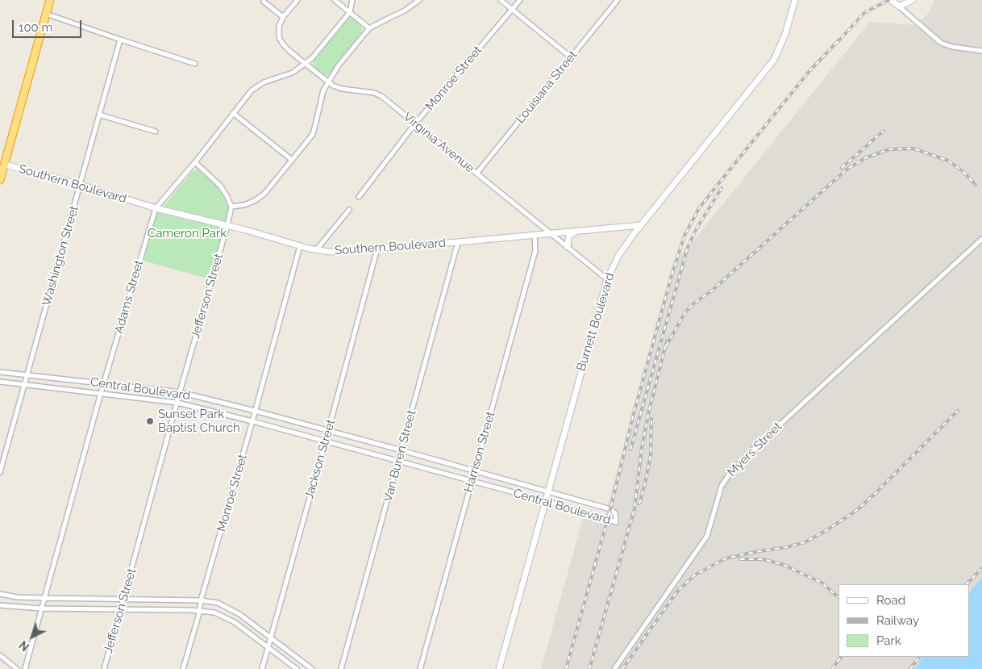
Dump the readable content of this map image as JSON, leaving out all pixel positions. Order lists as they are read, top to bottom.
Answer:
{
  "streets": {
    "main road": ["Southern Boulevard", "Burnett Boulevard"],
    "street": [
      "Monroe Street",
      "Louisiana Street",
      "Virginia Avenue",
      "Washington Street",
      "Jefferson Street",
      "Adams Street",
      "Central Boulevard",
      "Myers Street",
      "Harrison Street",
      "Van Buren Street",
      "Jackson Street"
    ]
  },
  "crossings": [
    ["Monroe Street", "Virginia Avenue"],
    ["Monroe Street", "Southern Boulevard"],
    ["Monroe Street", "Central Boulevard"],
    ["Louisiana Street", "Virginia Avenue"],
    ["Virginia Avenue", "Southern Boulevard"],
    ["Virginia Avenue", "Adams Street"],
    ["Virginia Avenue", "Burnett Boulevard"],
    ["Southern Boulevard", "Washington Street"],
    ["Southern Boulevard", "Jefferson Street"],
    ["Southern Boulevard", "Adams Street"],
    ["Southern Boulevard", "Burnett Boulevard"],
    ["Southern Boulevard", "Harrison Street"],
    ["Southern Boulevard", "Van Buren Street"],
    ["Southern Boulevard", "Jackson Street"],
    ["Washington Street", "Central Boulevard"],
    ["Jefferson Street", "Central Boulevard"],
    ["Adams Street", "Central Boulevard"],
    ["Burnett Boulevard", "Central Boulevard"],
    ["Central Boulevard", "Harrison Street"],
    ["Central Boulevard", "Van Buren Street"],
    ["Central Boulevard", "Jackson Street"]
  ],
  "parks": ["Cameron Park"],
  "places": ["Sunset Park Baptist Church"],
  "legend": ["Road", "Railway", "Park"],
  "scale_bar": "100 m",
  "north": "bottom left"
}
